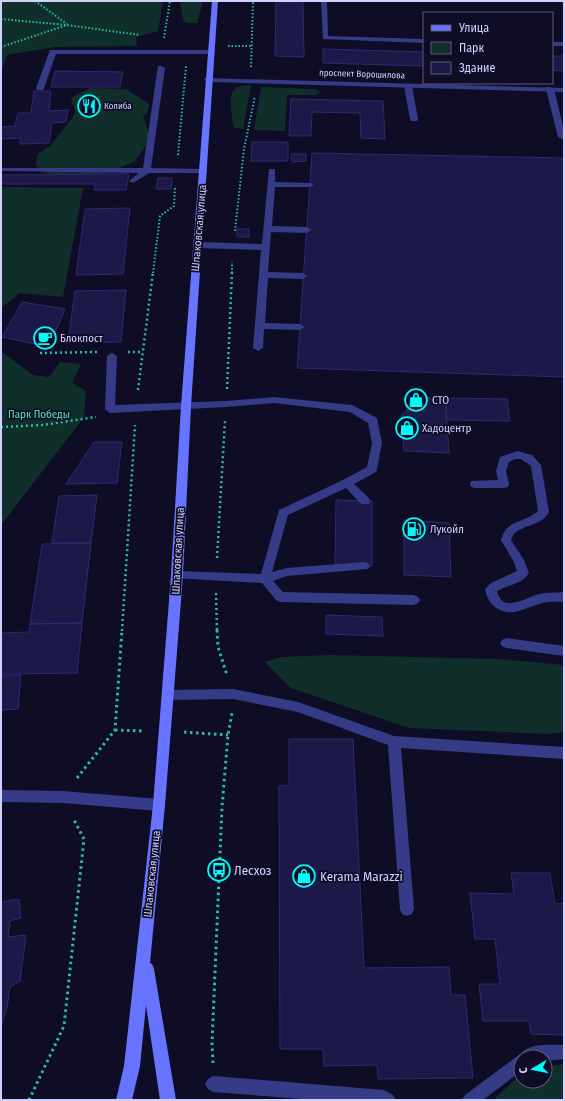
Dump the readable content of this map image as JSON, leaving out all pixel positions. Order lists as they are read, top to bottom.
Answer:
{
  "streets": {
    "main road": ["Шпаковская улица"],
    "street": ["проспект Ворошилова"]
  },
  "crossings": [
    ["проспект Ворошилова", "Шпаковская улица"]
  ],
  "parks": ["Парк Победы"],
  "places": {
    "restaurant": ["Колиба"],
    "cafe": ["Блокпост"],
    "shop": ["СТО", "Хадоцентр", "Kerama Marazzi"],
    "fuel station": ["Лукойл"],
    "bus stop": ["Лесхоз"]
  },
  "legend": ["Улица", "Парк", "Здание"],
  "north": "left"
}
